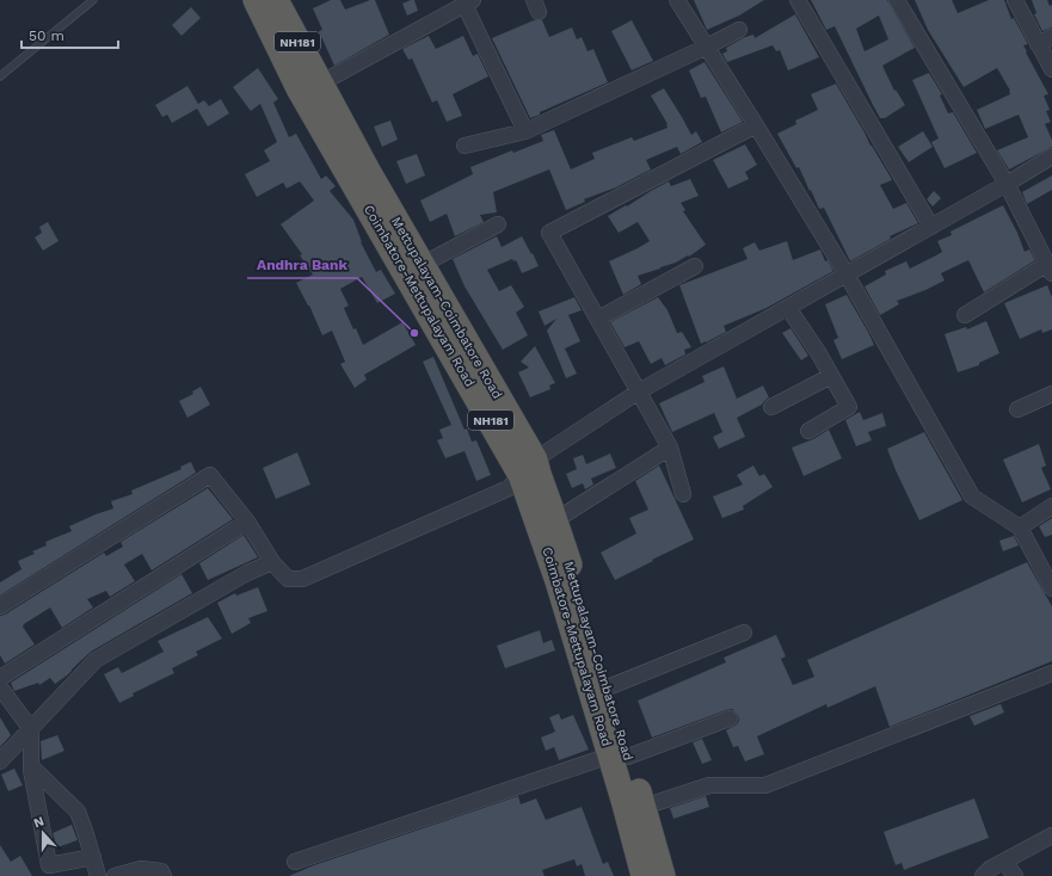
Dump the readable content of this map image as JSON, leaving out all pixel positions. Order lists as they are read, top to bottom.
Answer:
{
  "streets": {
    "highway": ["NH181", "Coimbatore-Mettupalayam Road", "Mettupalayam-Coimbatore Road"]
  },
  "crossings": [
    ["Coimbatore-Mettupalayam Road", "Mettupalayam-Coimbatore Road"]
  ],
  "places": ["Andhra Bank"],
  "scale_bar": "50 m",
  "north": "top"
}
